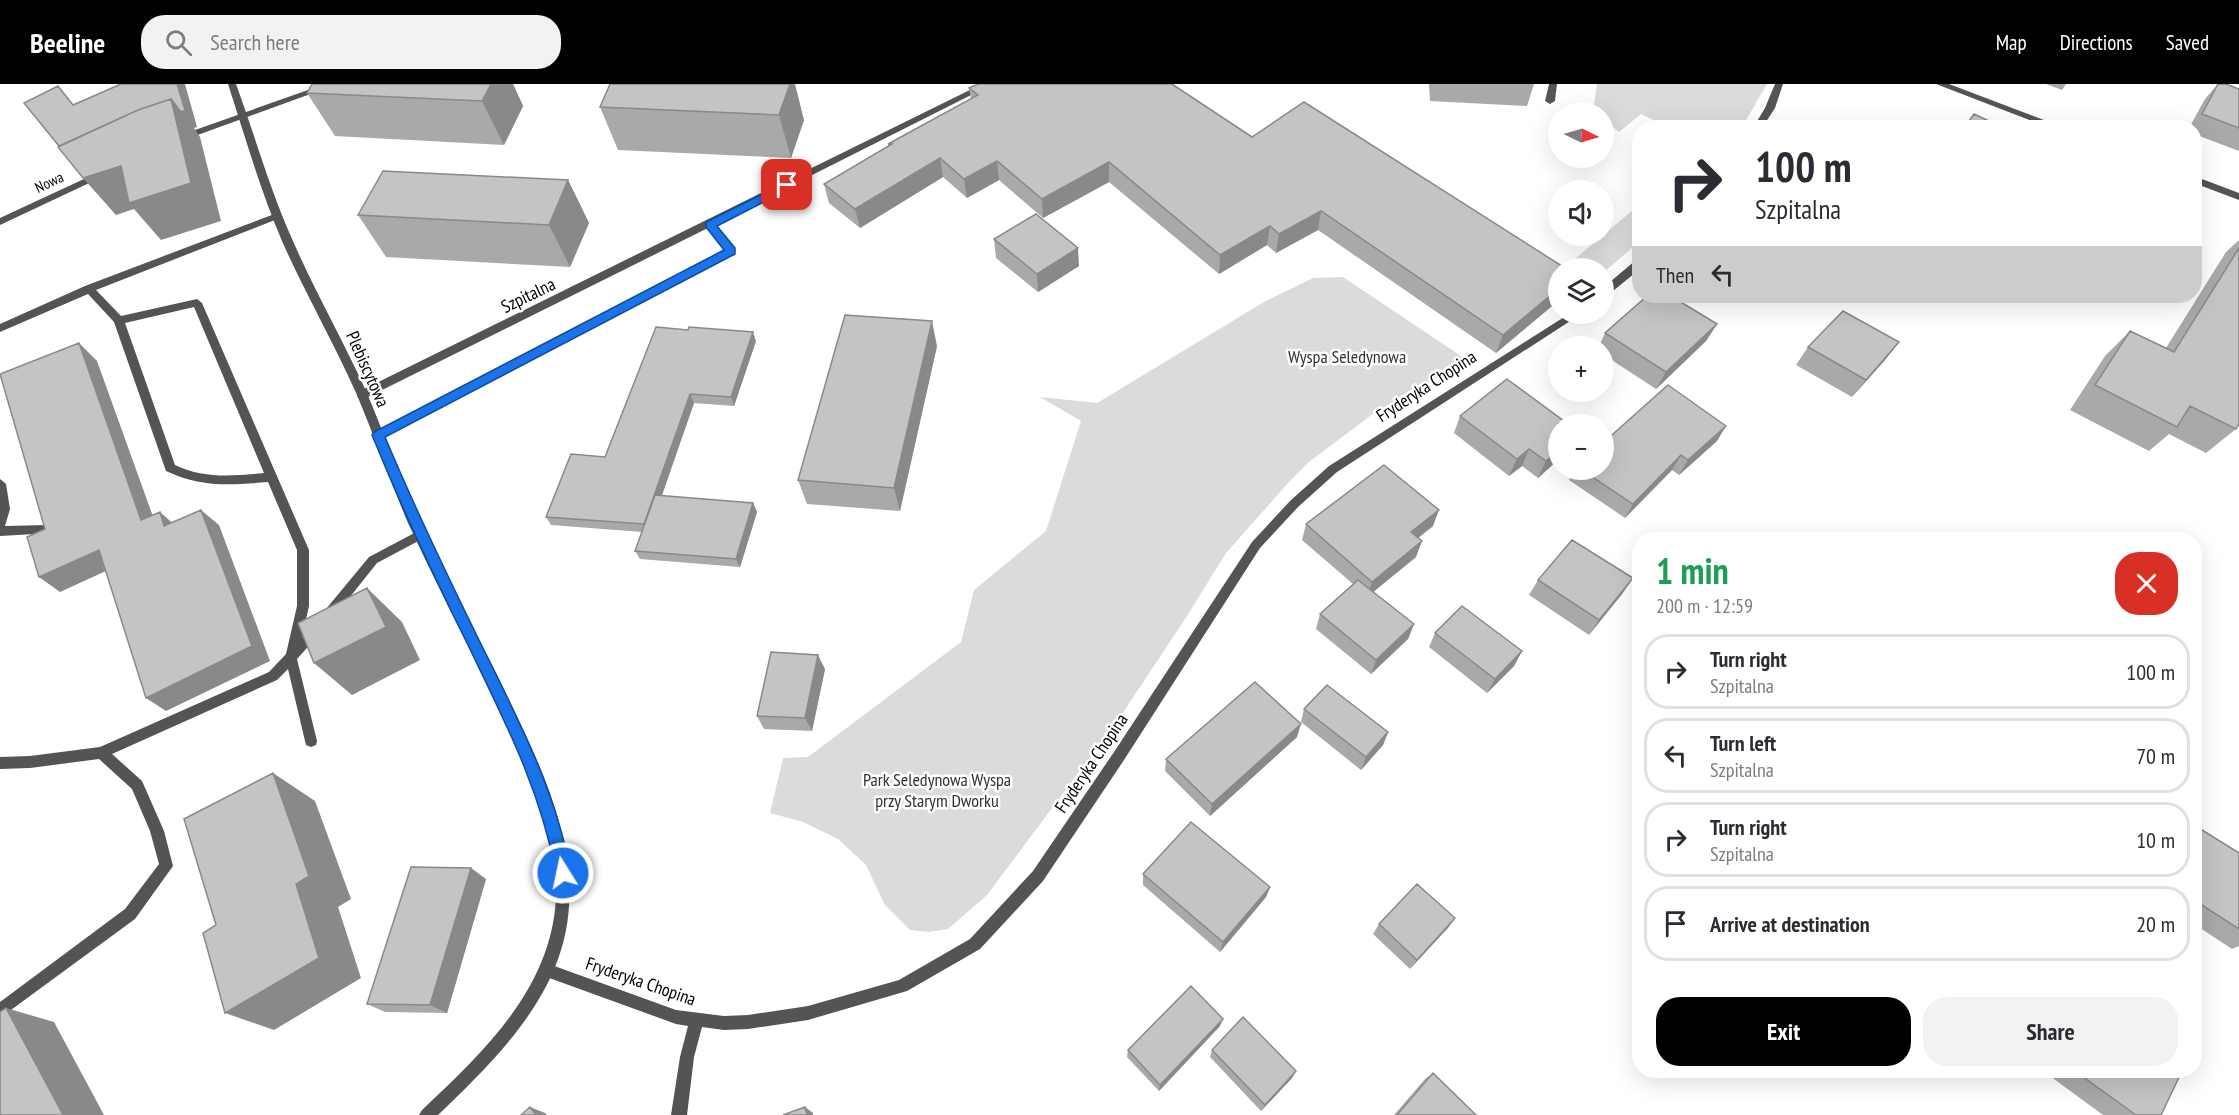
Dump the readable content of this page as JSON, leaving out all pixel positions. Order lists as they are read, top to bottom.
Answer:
{
  "streets": {
    "street": [
      "Nowa",
      "Szpitalna",
      "Plebiscytowa",
      "Fryderyka Chopina"
    ]
  },
  "crossings": [
    ["Szpitalna", "Plebiscytowa"],
    ["Plebiscytowa", "Fryderyka Chopina"]
  ],
  "parks": ["Wyspa Seledynowa", "Park Seledynowa Wyspa przy Starym Dworku"],
  "north": "right",
  "page": {
    "header": "Beeline",
    "search": "Search here",
    "nav": ["Map", "Directions", "Saved"],
    "map_buttons": ["+", "−"],
    "turn": ["100 m", "Szpitalna"],
    "then": "Then",
    "heading": ["1 min", "200 m · 12:59"],
    "list": [
      {
        "name": "Turn right",
        "note": "Szpitalna",
        "value": "100 m"
      },
      {
        "name": "Turn left",
        "note": "Szpitalna",
        "value": "70 m"
      },
      {
        "name": "Turn right",
        "note": "Szpitalna",
        "value": "10 m"
      },
      {
        "name": "Arrive at destination",
        "value": "20 m"
      }
    ],
    "buttons": ["Exit", "Share"]
  }
}
